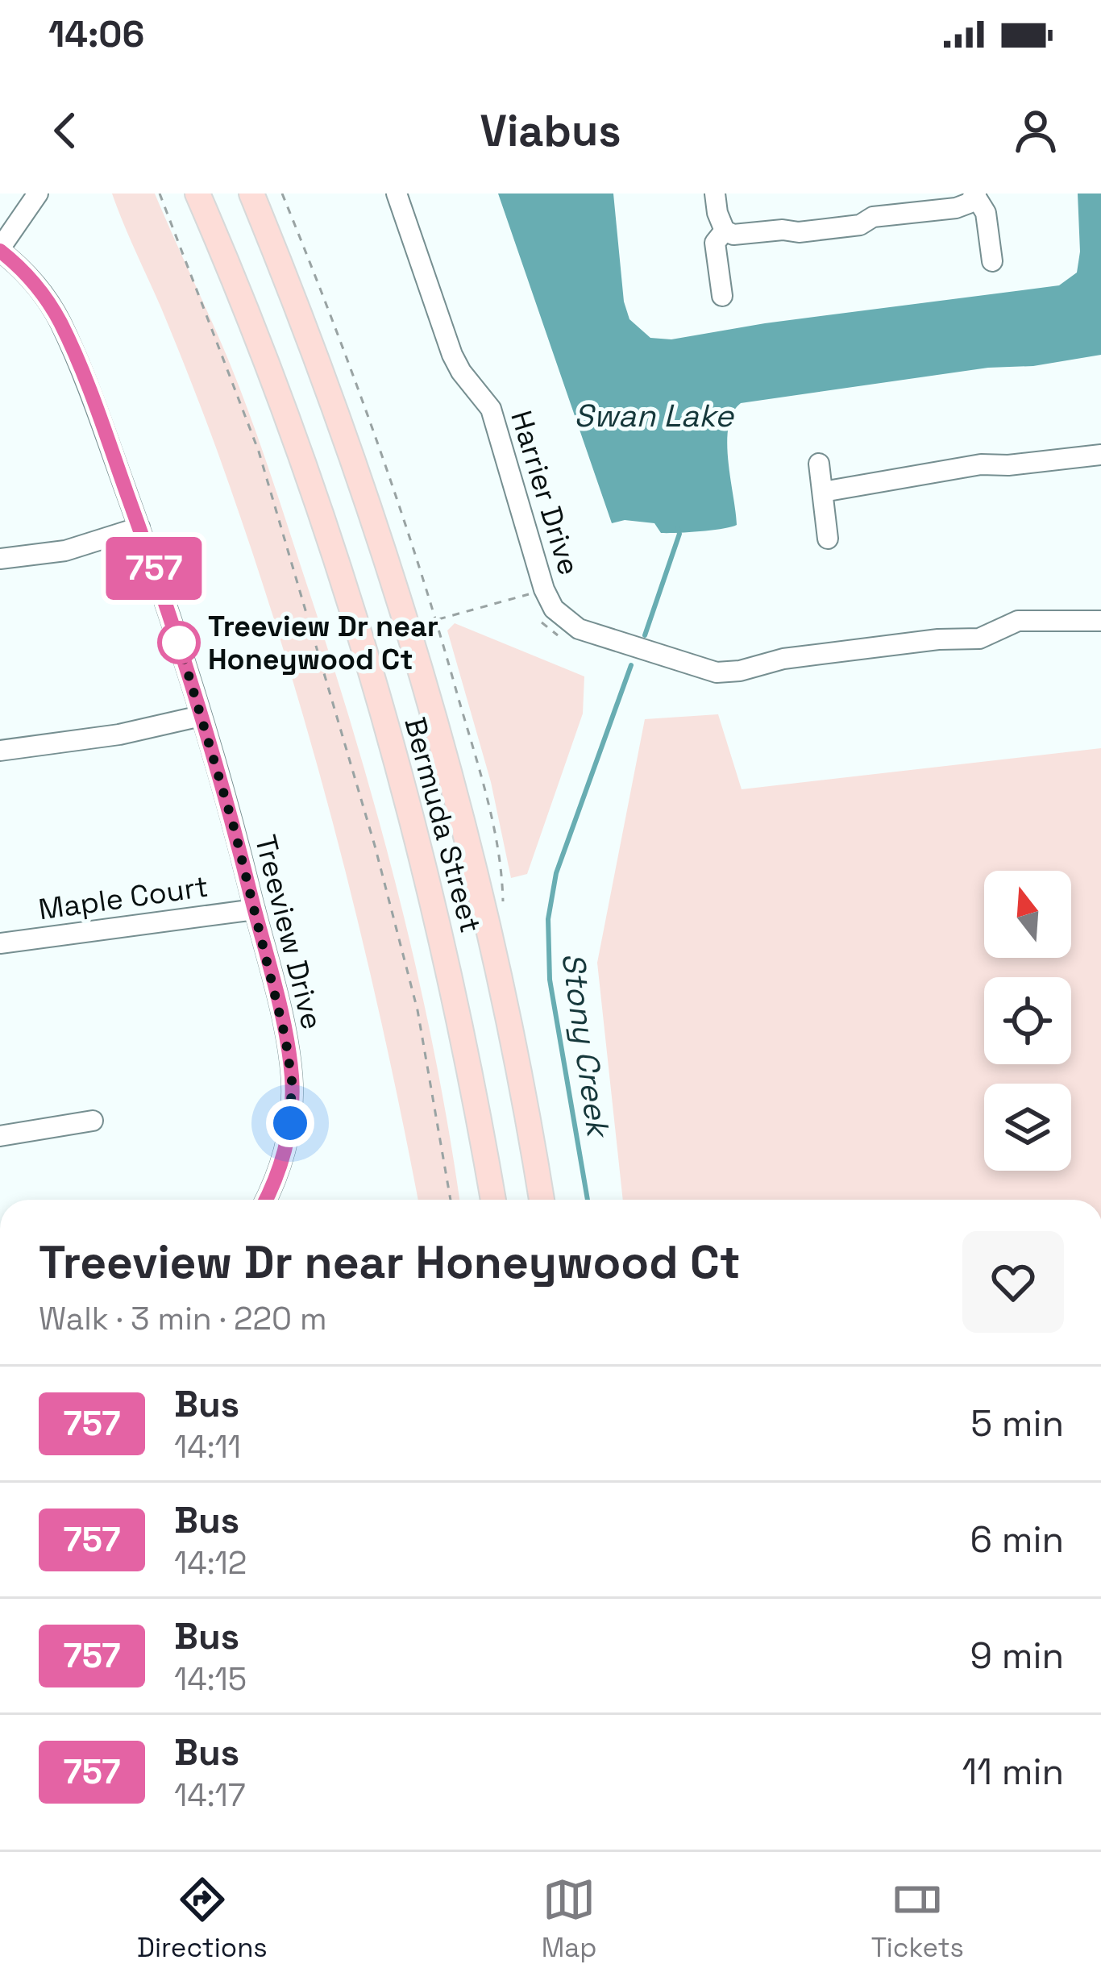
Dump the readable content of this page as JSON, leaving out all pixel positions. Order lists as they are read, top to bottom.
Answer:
{
  "streets": {
    "main road": ["Bermuda Street"],
    "street": ["Harrier Drive", "Maple Court", "Treeview Drive"]
  },
  "crossings": [
    ["Maple Court", "Treeview Drive"]
  ],
  "water": ["Swan Lake", "Stony Creek"],
  "places": ["Treeview Dr near Honeywood Ct"],
  "lines": ["bus line 757"],
  "north": "top",
  "page": {
    "status": "14:06",
    "header": "Viabus",
    "on_map": "757",
    "heading": ["Treeview Dr near Honeywood Ct", "Walk · 3 min · 220 m"],
    "list": [
      {
        "mark": "757",
        "name": "Bus",
        "note": "14:11",
        "value": "5 min"
      },
      {
        "mark": "757",
        "name": "Bus",
        "note": "14:12",
        "value": "6 min"
      },
      {
        "mark": "757",
        "name": "Bus",
        "note": "14:15",
        "value": "9 min"
      },
      {
        "mark": "757",
        "name": "Bus",
        "note": "14:17",
        "value": "11 min"
      }
    ],
    "tabs": ["Directions", "Map", "Tickets"]
  }
}
